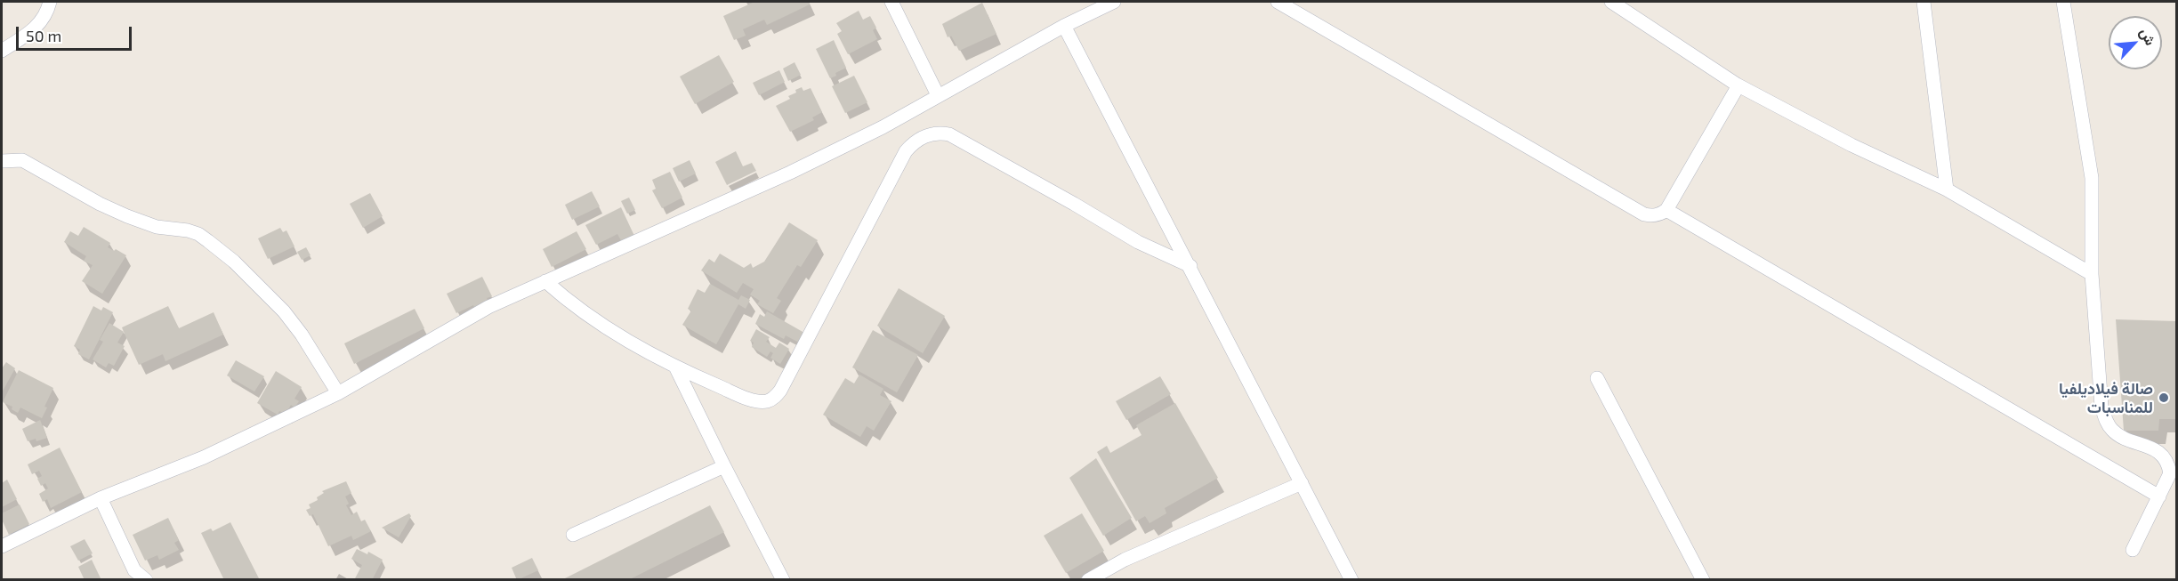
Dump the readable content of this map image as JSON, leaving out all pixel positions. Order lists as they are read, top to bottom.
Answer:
{
  "places": ["صالة فيلاديلفيا للمناسبات"],
  "scale_bar": "50 m",
  "north": "top right"
}
